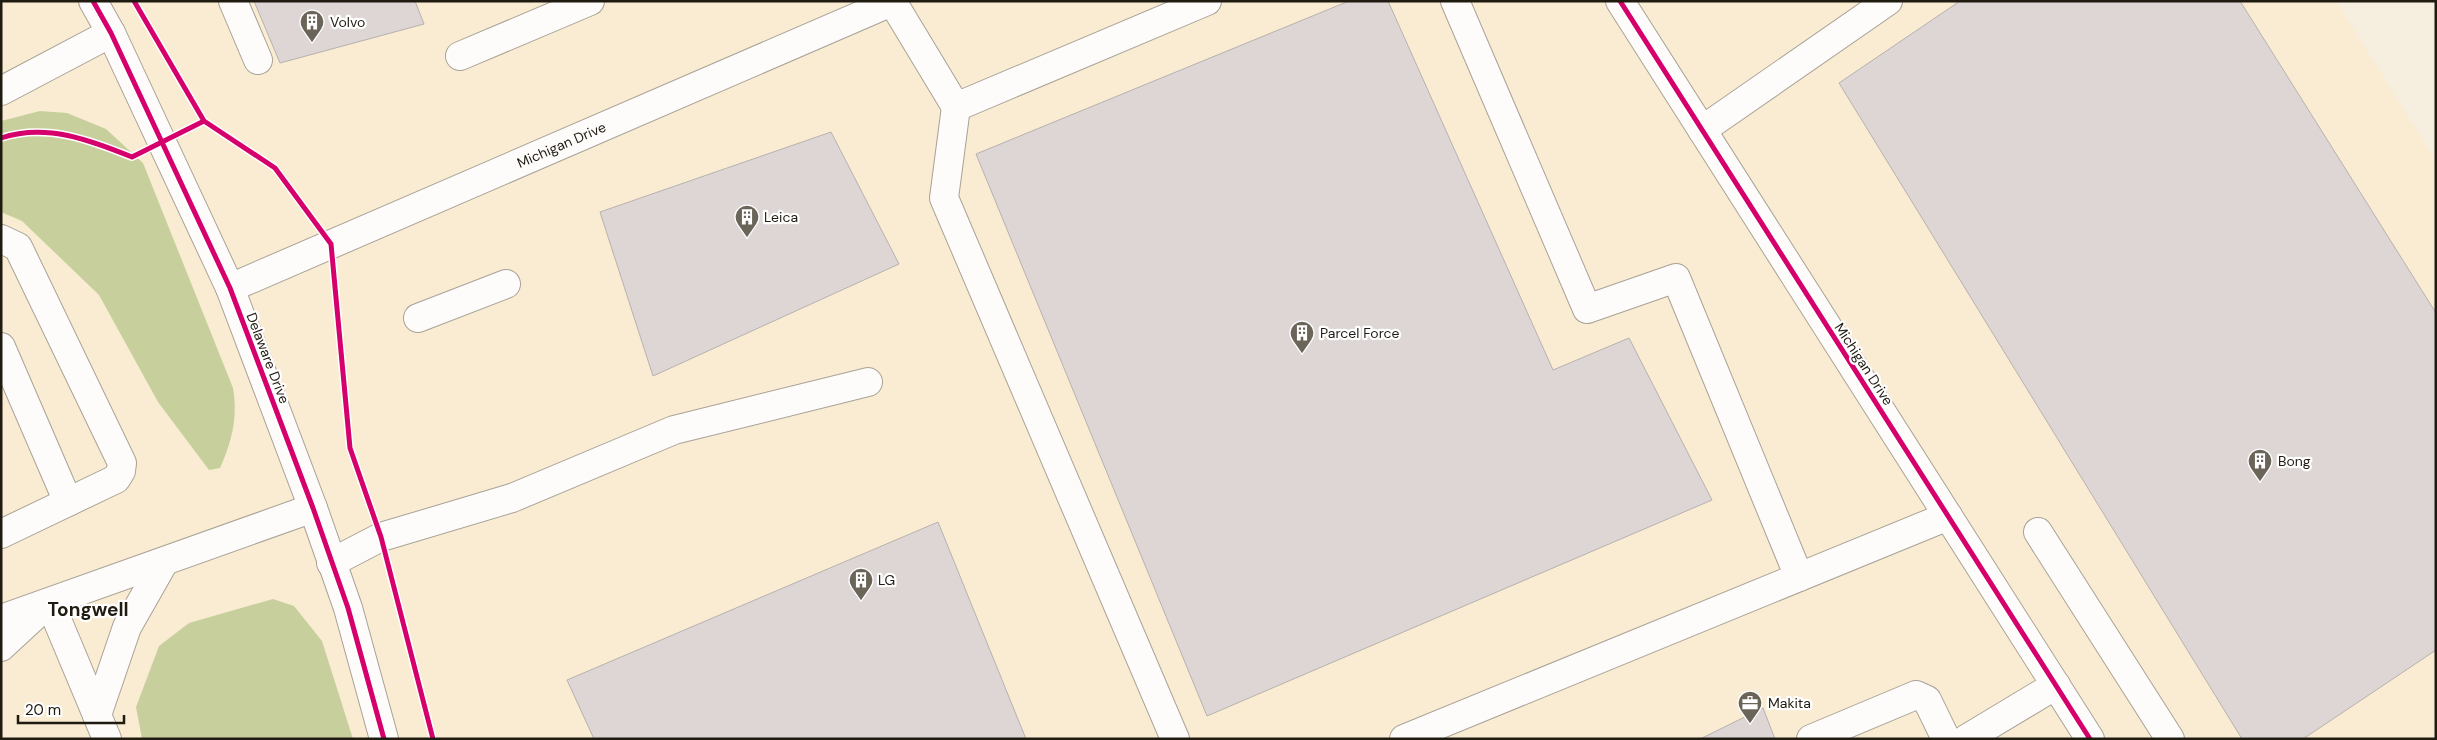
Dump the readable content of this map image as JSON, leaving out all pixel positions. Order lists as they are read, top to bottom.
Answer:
{
  "streets": {
    "street": ["Michigan Drive", "Delaware Drive"]
  },
  "crossings": [
    ["Michigan Drive", "Delaware Drive"]
  ],
  "districts": ["Tongwell"],
  "places": {
    "building": [
      "Volvo",
      "Leica",
      "Parcel Force",
      "Bong",
      "LG"
    ],
    "office": ["Makita"]
  },
  "scale_bar": "20 m"
}
